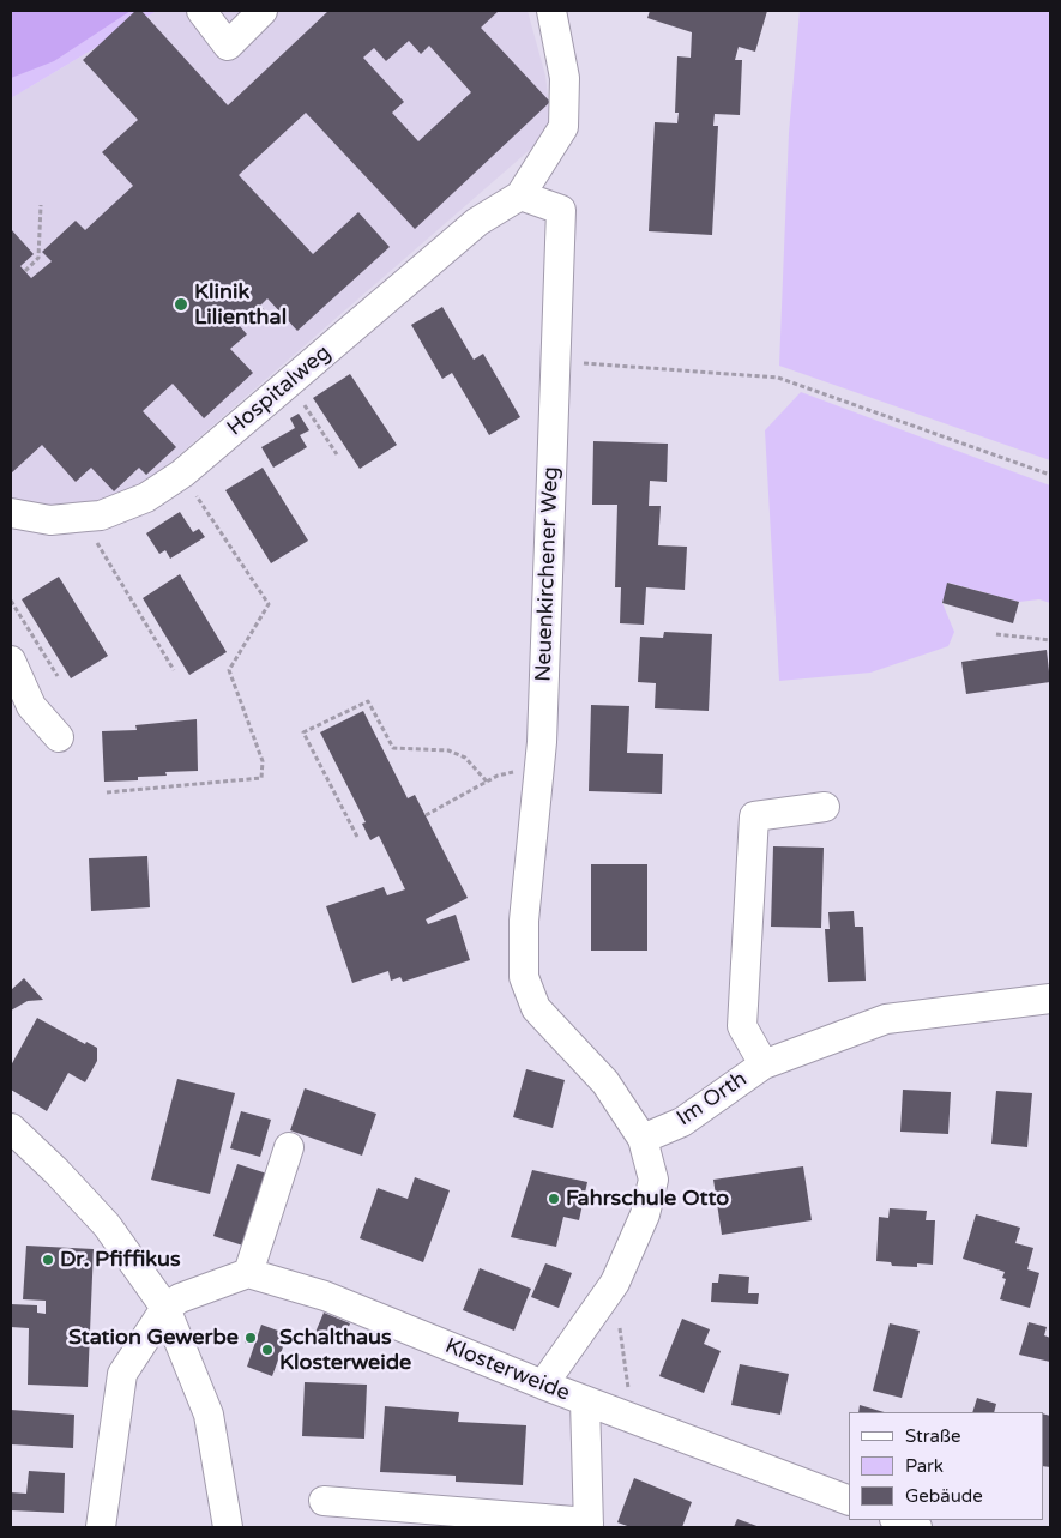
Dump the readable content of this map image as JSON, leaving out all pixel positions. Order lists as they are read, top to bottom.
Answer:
{
  "streets": {
    "street": [
      "Hospitalweg",
      "Neuenkirchener Weg",
      "Im Orth",
      "Klosterweide"
    ]
  },
  "crossings": [
    ["Hospitalweg", "Neuenkirchener Weg"],
    ["Neuenkirchener Weg", "Im Orth"]
  ],
  "places": [
    "Klinik Lilienthal",
    "Fahrschule Otto",
    "Dr. Pfiffikus",
    "Station Gewerbe",
    "Schalthaus Klosterweide"
  ],
  "legend": ["Straße", "Park", "Gebäude"]
}
